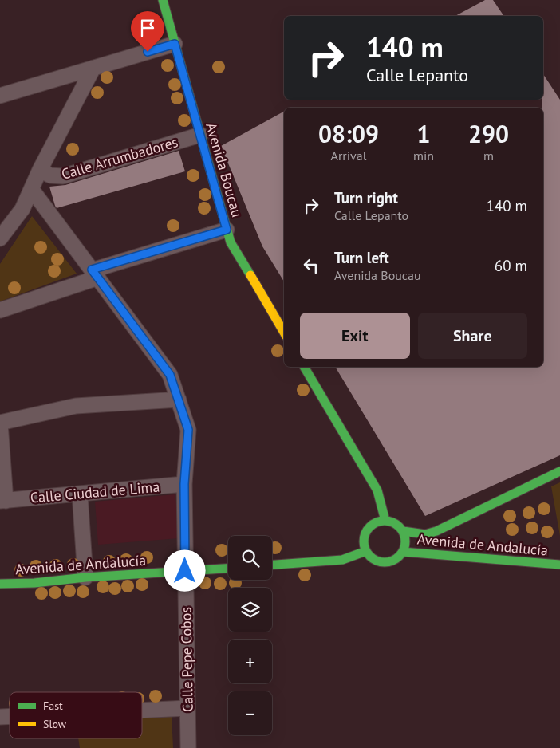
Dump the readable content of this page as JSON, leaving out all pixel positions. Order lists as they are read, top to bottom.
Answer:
{
  "streets": {
    "street": [
      "Calle Arrumbadores",
      "Avenida Boucau",
      "Calle Ciudad de Lima",
      "Avenida de Andalucía",
      "Calle Pepe Cobos"
    ]
  },
  "crossings": [
    ["Calle Arrumbadores", "Avenida Boucau"],
    ["Calle Ciudad de Lima", "Calle Pepe Cobos"],
    ["Avenida de Andalucía", "Calle Pepe Cobos"]
  ],
  "legend": ["Fast", "Slow"],
  "page": {
    "turn": ["140 m", "Calle Lepanto"],
    "eta": [
      "08:09",
      "Arrival",
      "1",
      "min",
      "290",
      "m"
    ],
    "list": [
      {
        "name": "Turn right",
        "note": "Calle Lepanto",
        "value": "140 m"
      },
      {
        "name": "Turn left",
        "note": "Avenida Boucau",
        "value": "60 m"
      }
    ],
    "buttons": ["Exit", "Share"],
    "map_buttons": ["+", "−"]
  }
}
